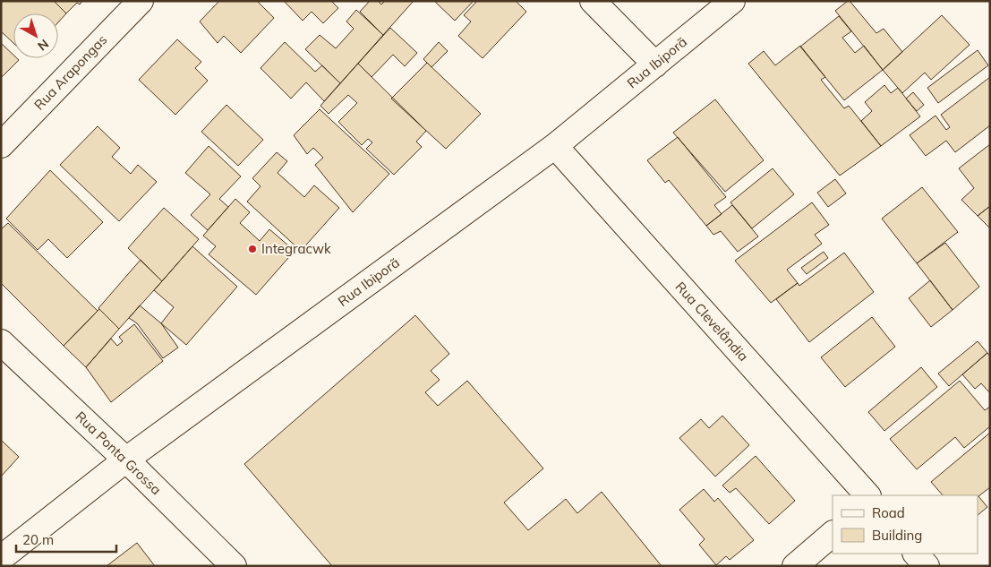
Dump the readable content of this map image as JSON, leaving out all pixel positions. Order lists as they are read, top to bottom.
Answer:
{
  "streets": {
    "street": [
      "Rua Ibiporã",
      "Rua Arapongas",
      "Rua Clevelândia",
      "Rua Ponta Grossa"
    ]
  },
  "crossings": [
    ["Rua Ibiporã", "Rua Clevelândia"],
    ["Rua Ibiporã", "Rua Ponta Grossa"]
  ],
  "places": ["Integracwk"],
  "legend": ["Road", "Building"],
  "scale_bar": "20 m",
  "north": "bottom right"
}
